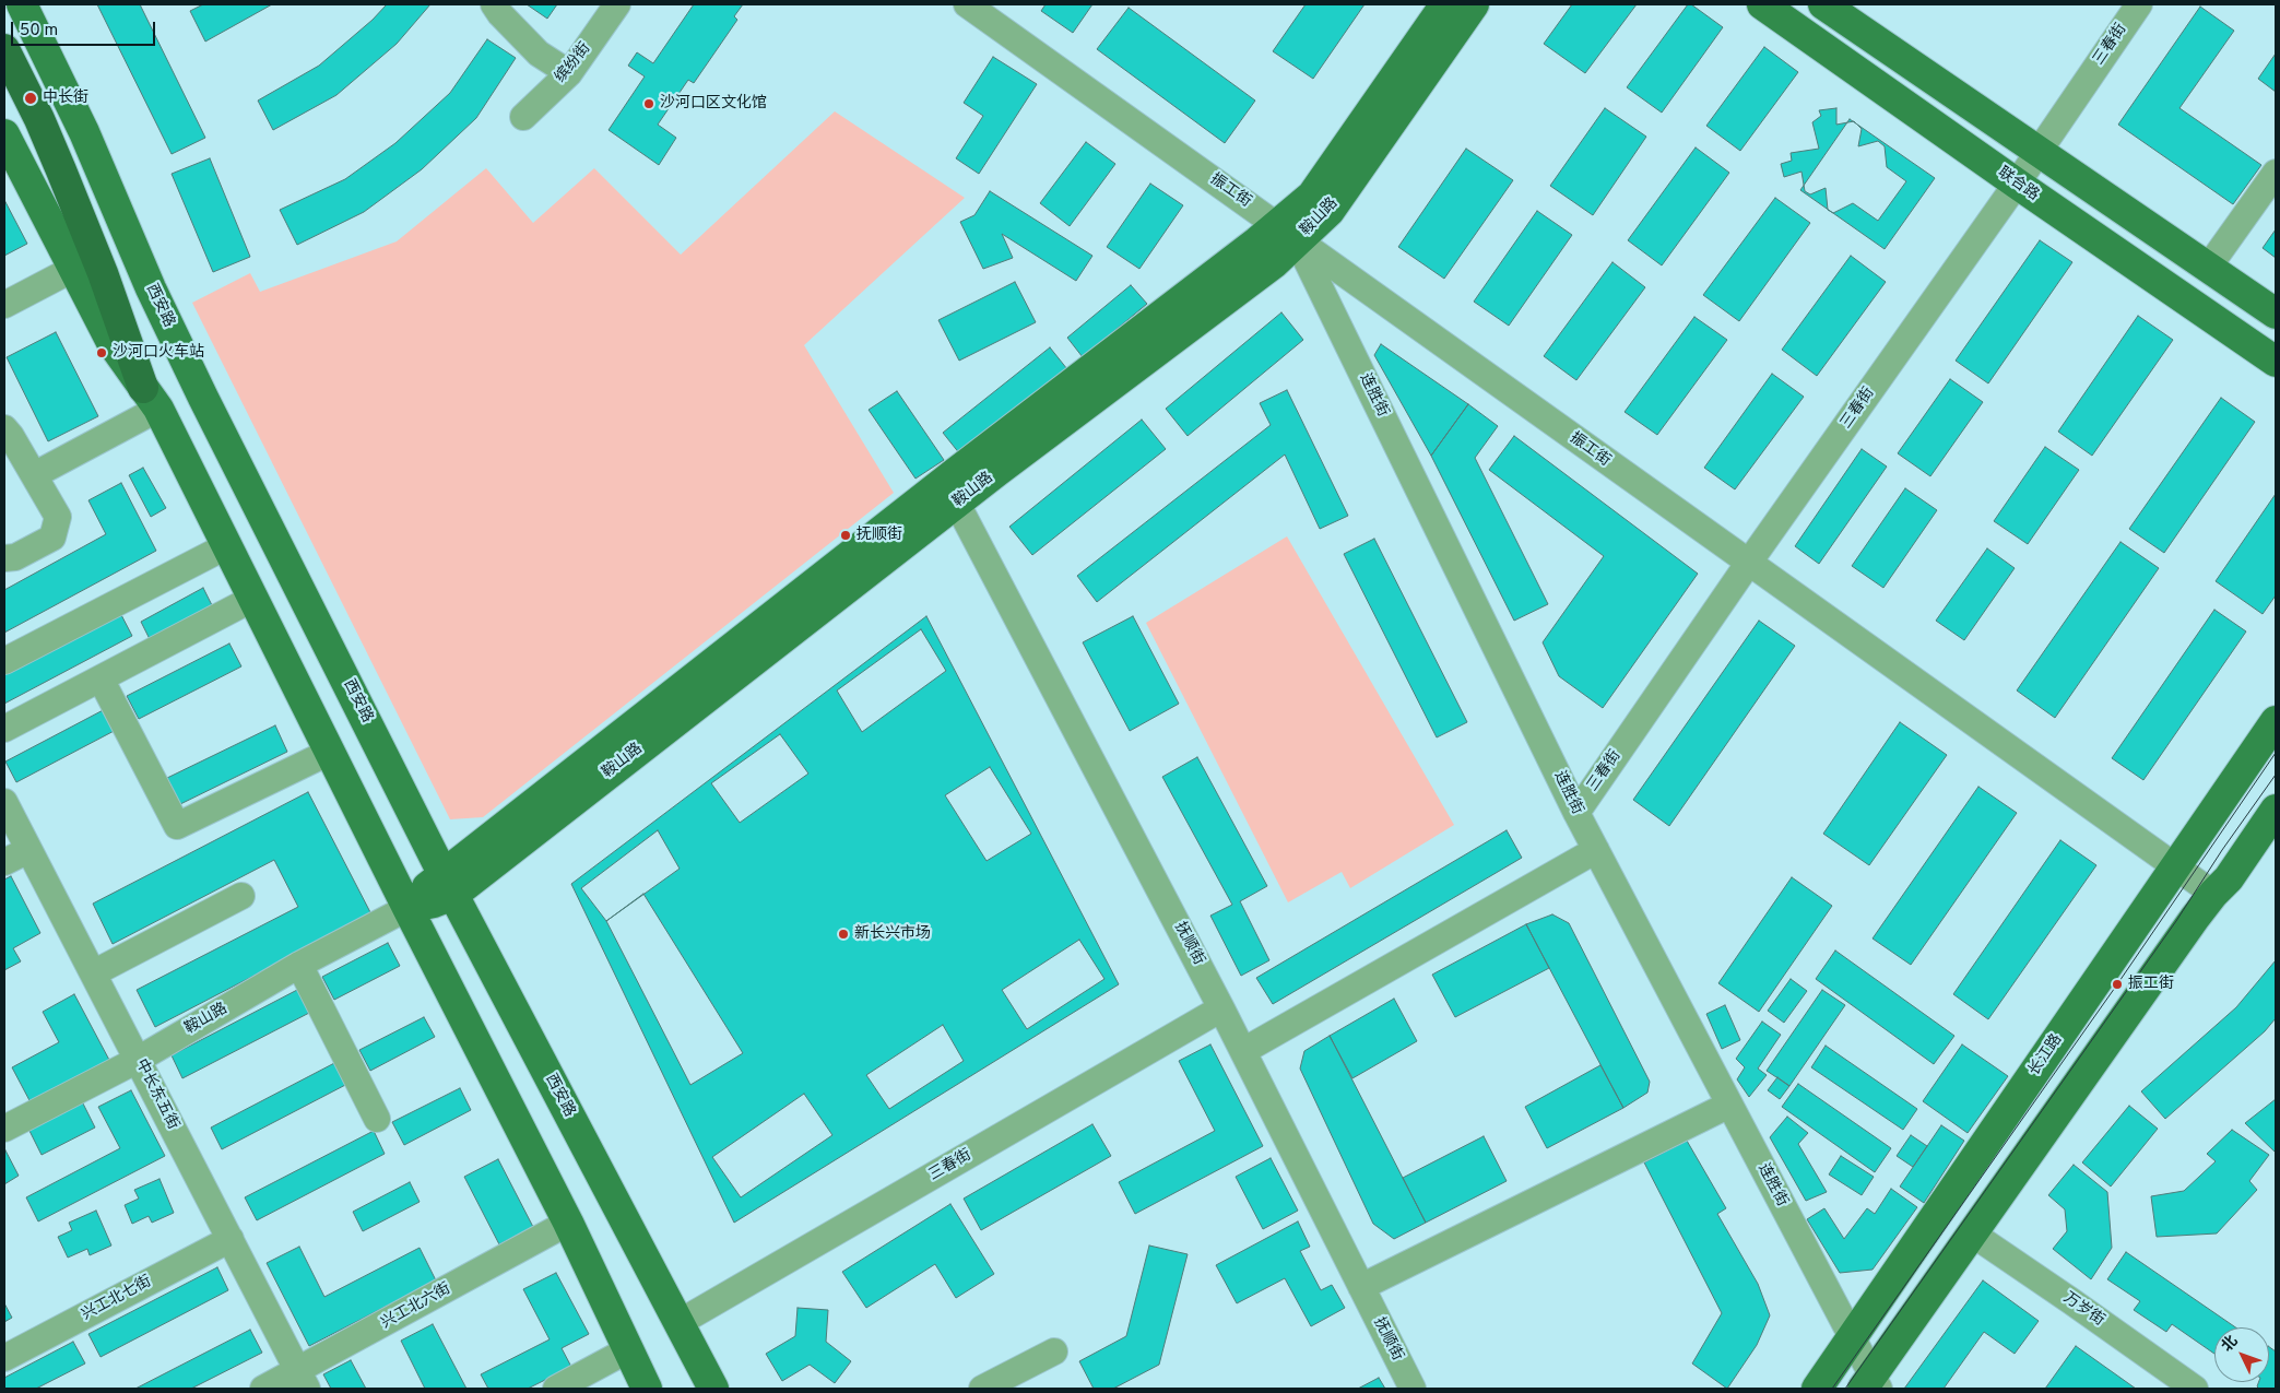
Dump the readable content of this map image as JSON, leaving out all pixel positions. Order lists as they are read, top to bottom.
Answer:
{
  "streets": {
    "main road": [
      "联合路",
      "鞍山路",
      "西安路",
      "长江路"
    ],
    "street": [
      "三春街",
      "缤纷街",
      "振工街",
      "连胜街",
      "抚顺街",
      "中长东五街",
      "兴工北七街",
      "兴工北六街",
      "万岁街"
    ]
  },
  "crossings": [
    ["三春街", "联合路"],
    ["三春街", "振工街"],
    ["三春街", "西安路"],
    ["三春街", "连胜街"],
    ["三春街", "抚顺街"],
    ["振工街", "鞍山路"],
    ["振工街", "连胜街"],
    ["振工街", "长江路"],
    ["鞍山路", "西安路"],
    ["鞍山路", "连胜街"],
    ["鞍山路", "抚顺街"],
    ["鞍山路", "中长东五街"],
    ["连胜街", "长江路"],
    ["中长东五街", "兴工北七街"],
    ["中长东五街", "兴工北六街"]
  ],
  "places": [
    "中长街",
    "沙河口区文化馆",
    "沙河口火车站",
    "抚顺街",
    "新长兴市场",
    "振工街"
  ],
  "scale_bar": "50 m",
  "north": "top left"
}
